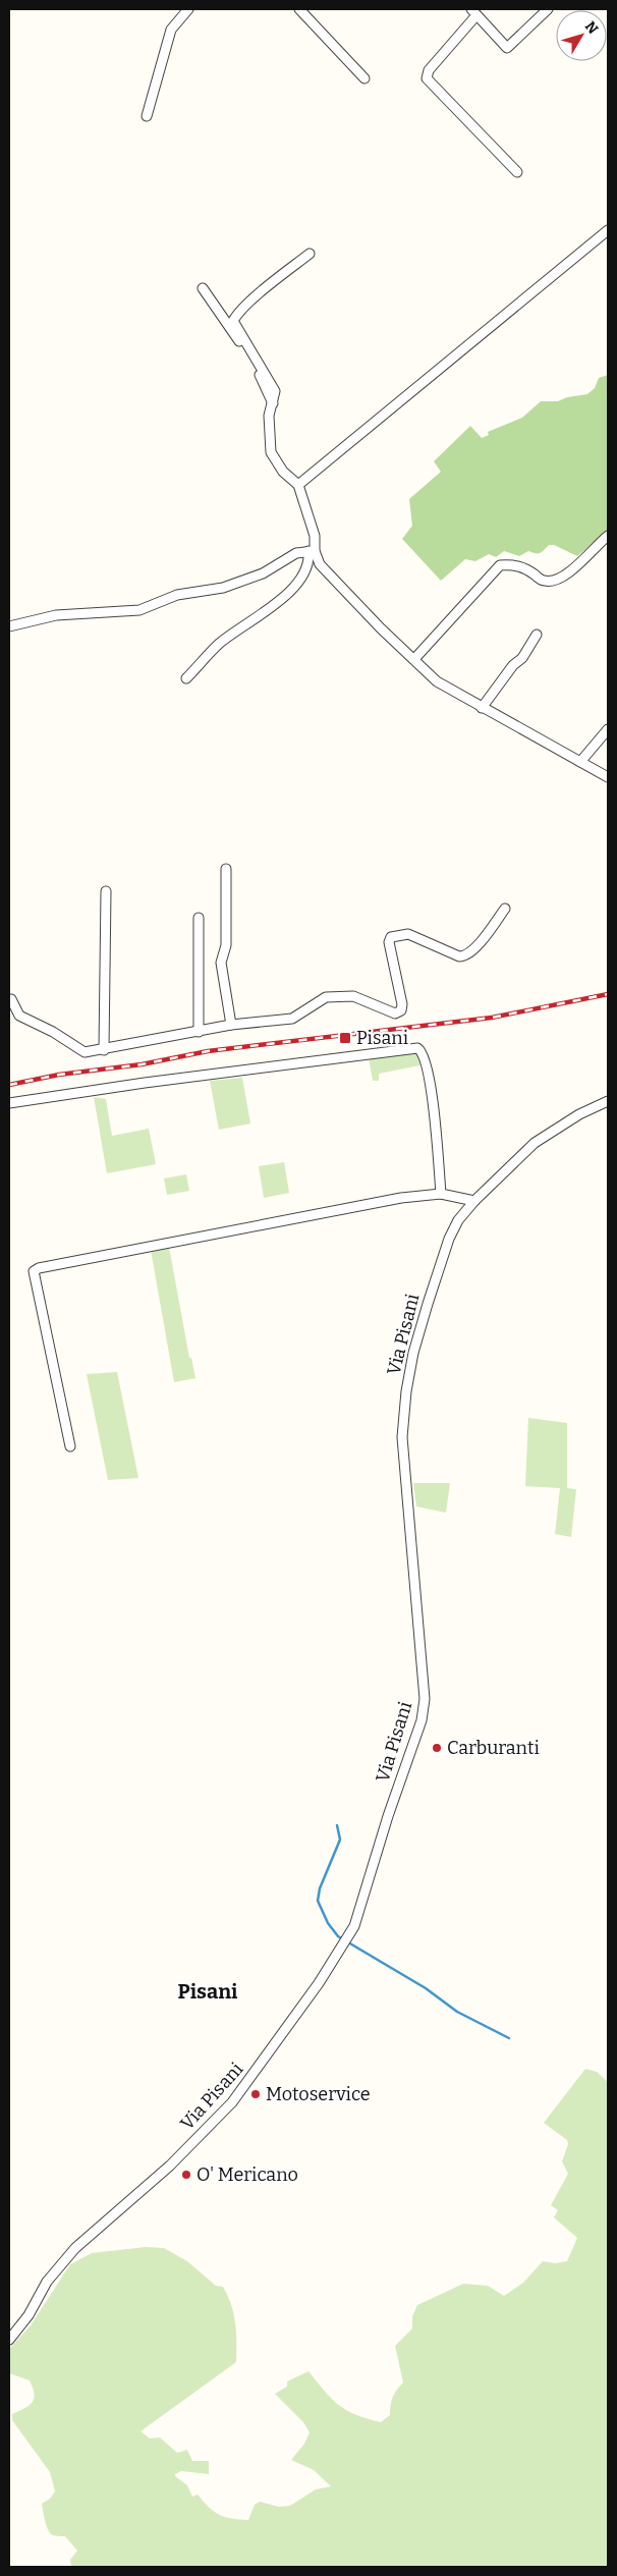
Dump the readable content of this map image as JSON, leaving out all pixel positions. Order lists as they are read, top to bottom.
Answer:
{
  "streets": {
    "street": ["Via Pisani"]
  },
  "districts": ["Pisani"],
  "places": {
    "transit": ["Pisani"],
    "other": ["Carburanti", "Motoservice", "O' Mericano"]
  },
  "north": "top right"
}
